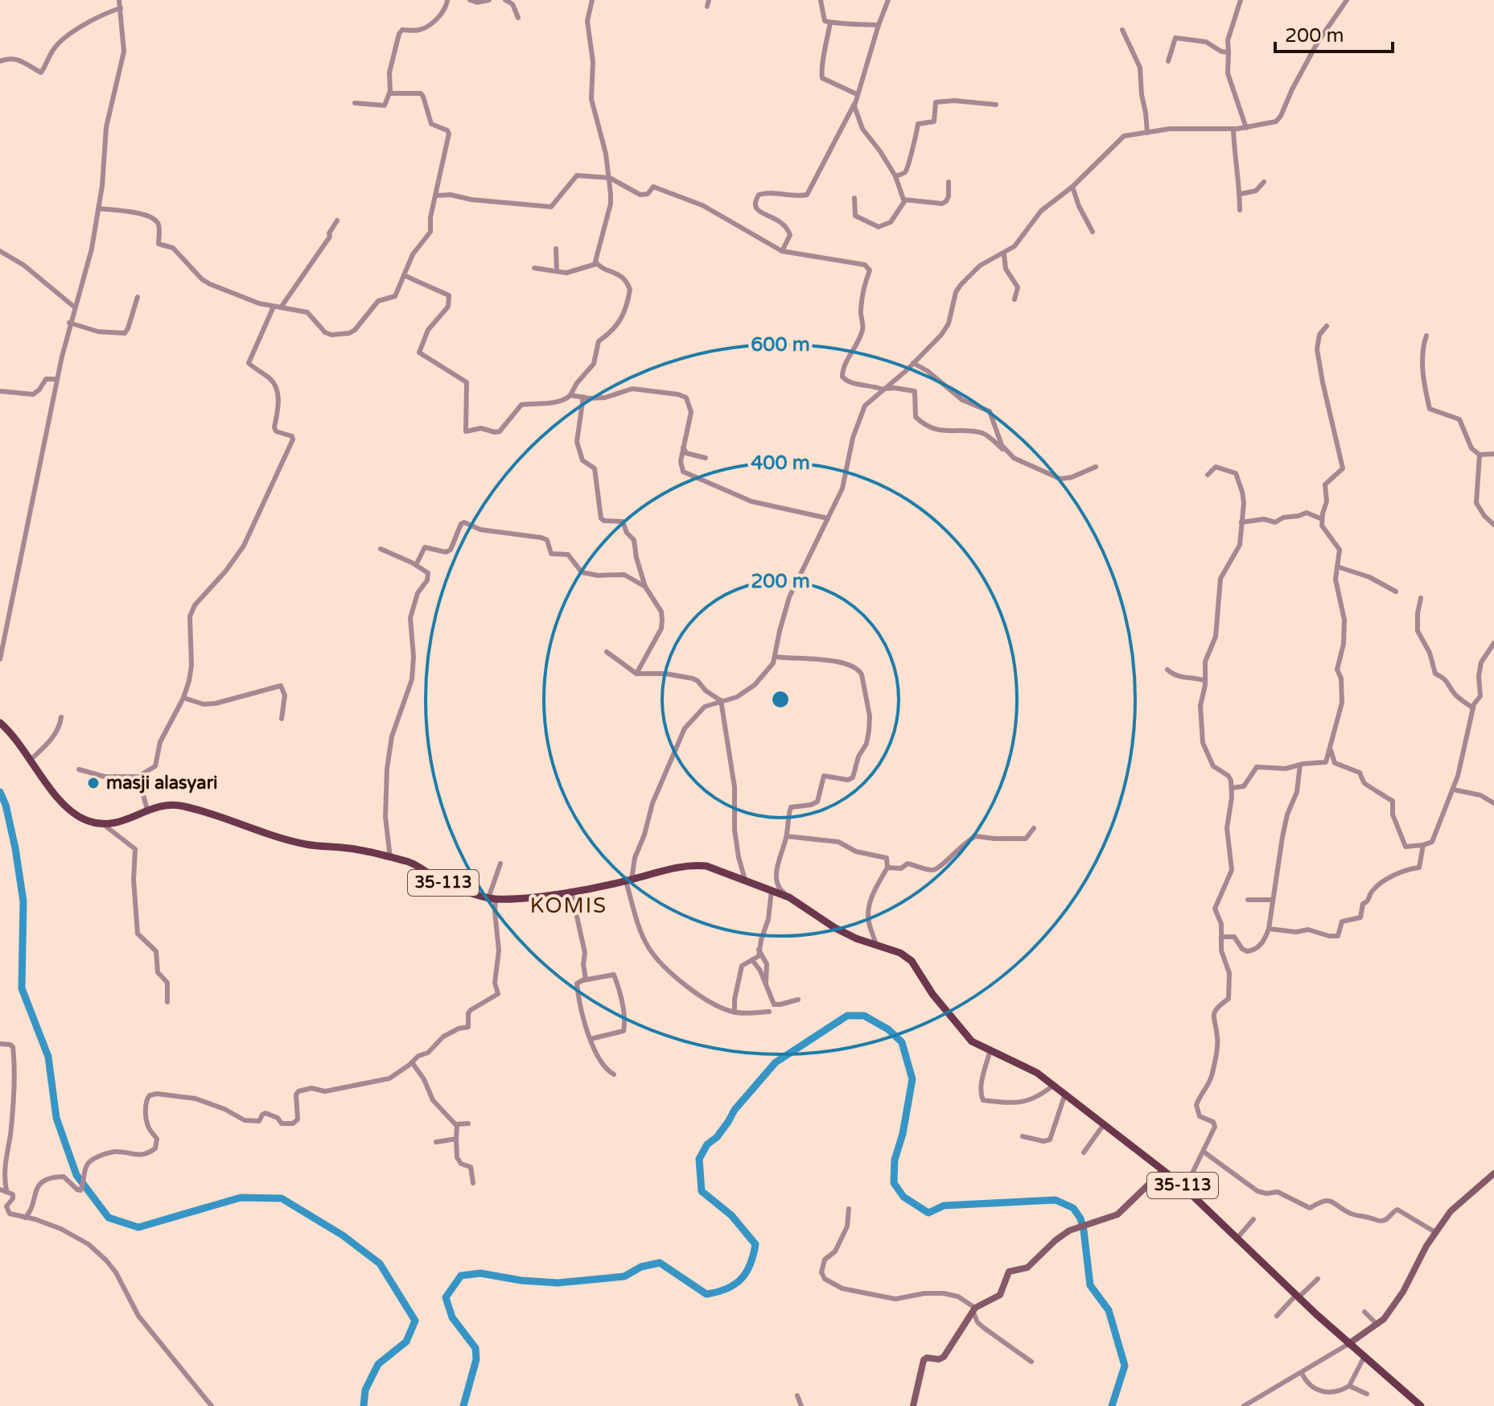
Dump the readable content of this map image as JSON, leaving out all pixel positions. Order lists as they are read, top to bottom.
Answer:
{
  "streets": {
    "main road": ["35-113"]
  },
  "districts": ["KOMIS"],
  "places": ["masji alasyari"],
  "scale_bar": "200 m",
  "rings": ["600 m", "400 m", "200 m"]
}
